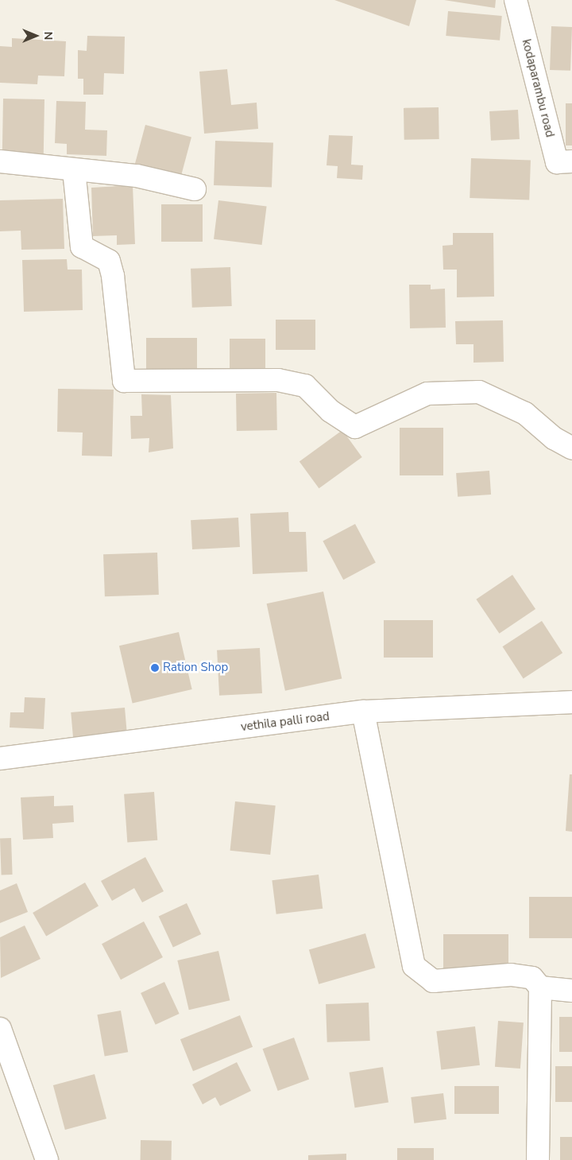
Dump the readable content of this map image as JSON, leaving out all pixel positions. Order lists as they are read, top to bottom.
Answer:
{
  "streets": {
    "street": ["kodaparambu road", "vethila palli road"]
  },
  "places": ["Ration Shop"],
  "north": "right"
}
